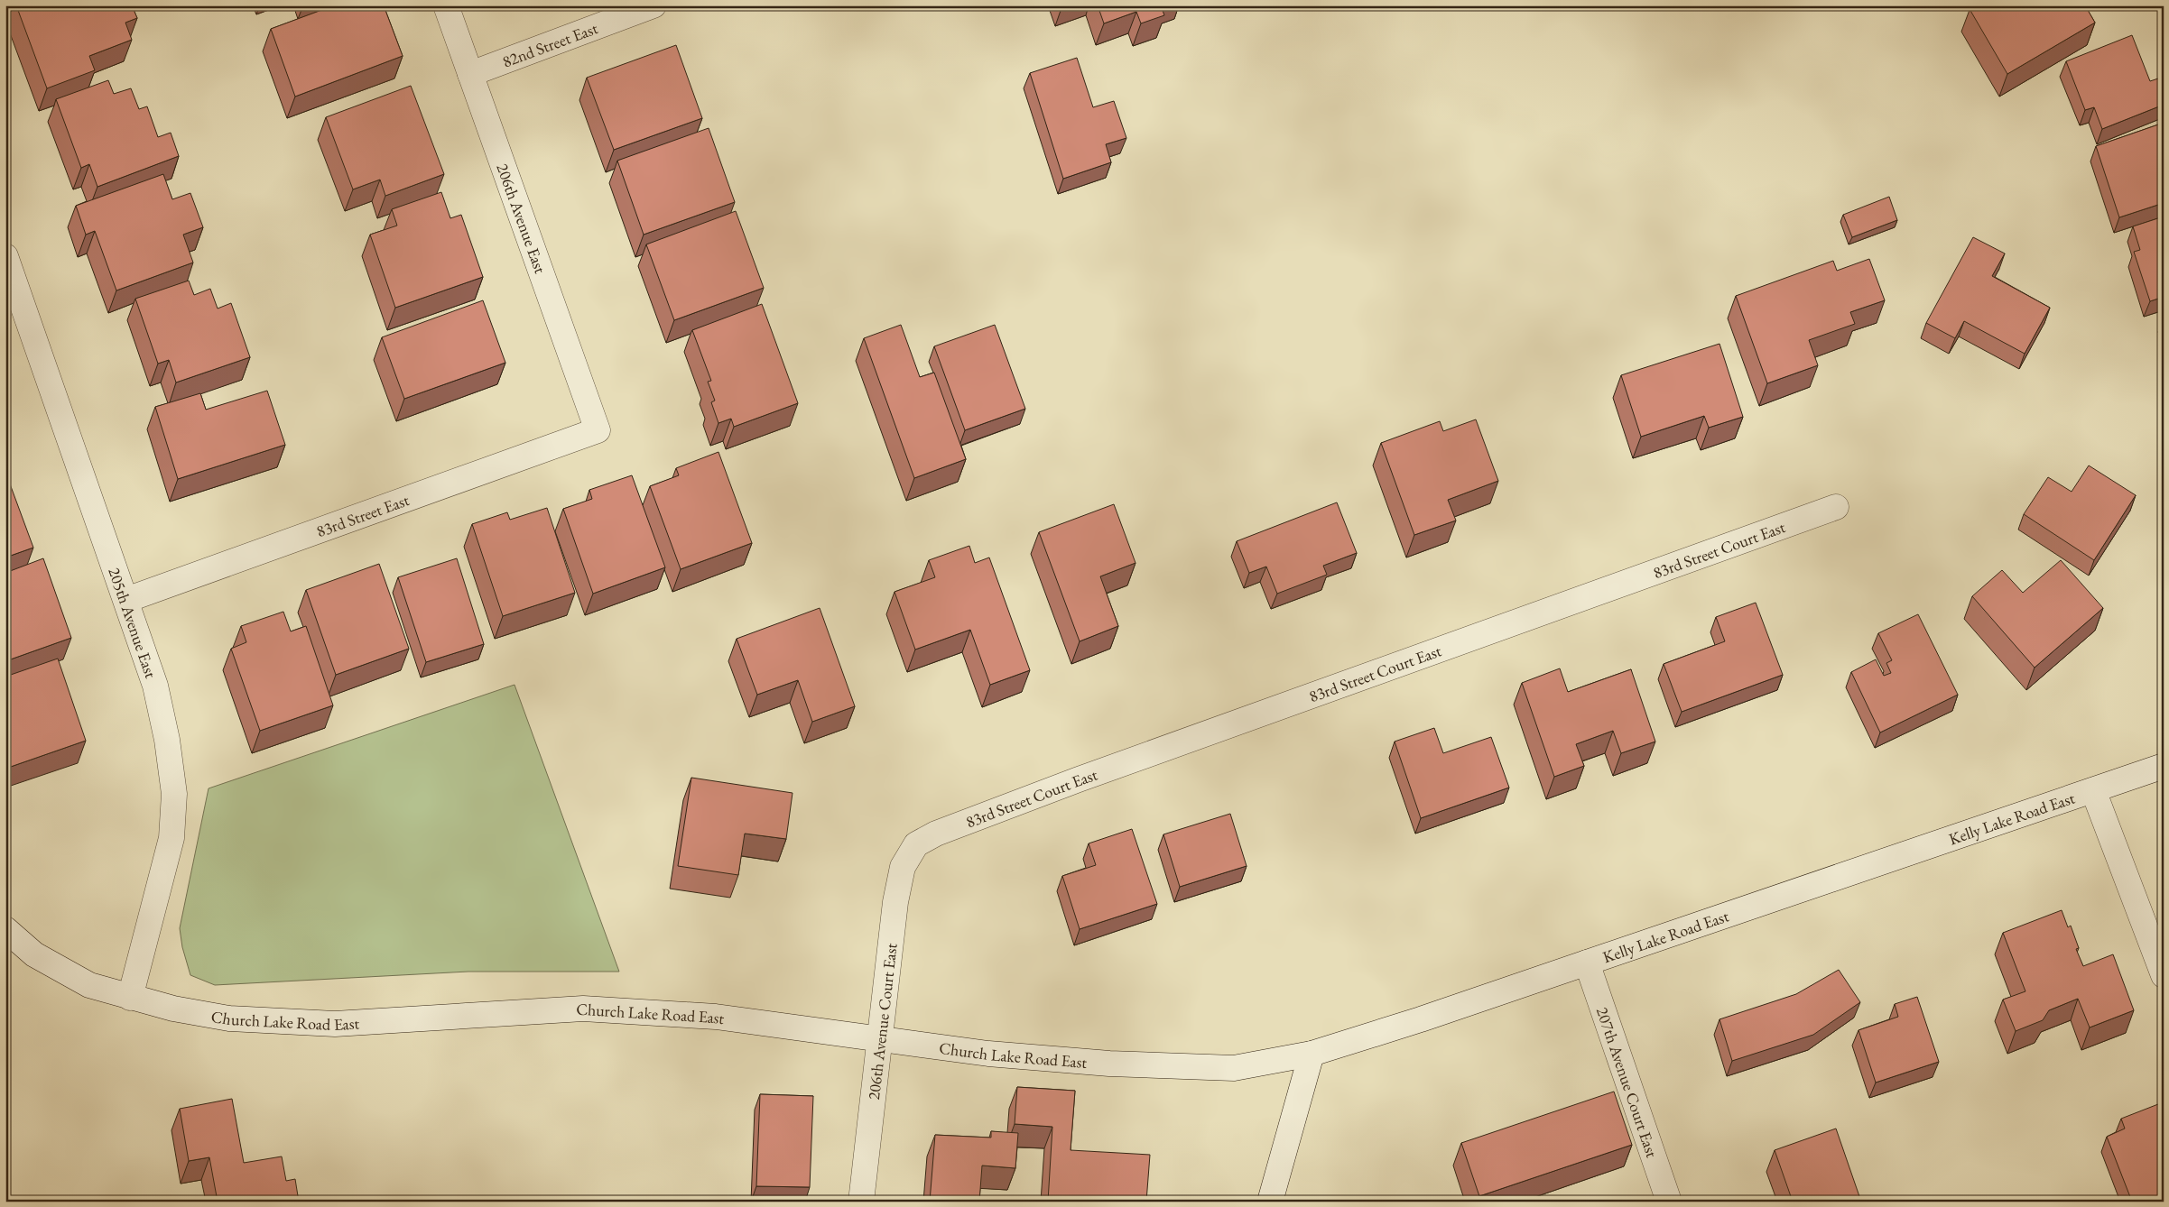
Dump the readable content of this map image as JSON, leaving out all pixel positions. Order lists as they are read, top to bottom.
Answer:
{
  "streets": {
    "street": [
      "82nd Street East",
      "206th Avenue East",
      "83rd Street East",
      "83rd Street Court East",
      "205th Avenue East",
      "Kelly Lake Road East",
      "Church Lake Road East",
      "206th Avenue Court East",
      "207th Avenue Court East"
    ]
  },
  "crossings": [
    ["82nd Street East", "206th Avenue East"],
    ["206th Avenue East", "83rd Street East"],
    ["83rd Street East", "205th Avenue East"],
    ["83rd Street Court East", "206th Avenue Court East"],
    ["205th Avenue East", "Church Lake Road East"],
    ["Kelly Lake Road East", "Church Lake Road East"],
    ["Kelly Lake Road East", "207th Avenue Court East"],
    ["Church Lake Road East", "206th Avenue Court East"]
  ]
}
